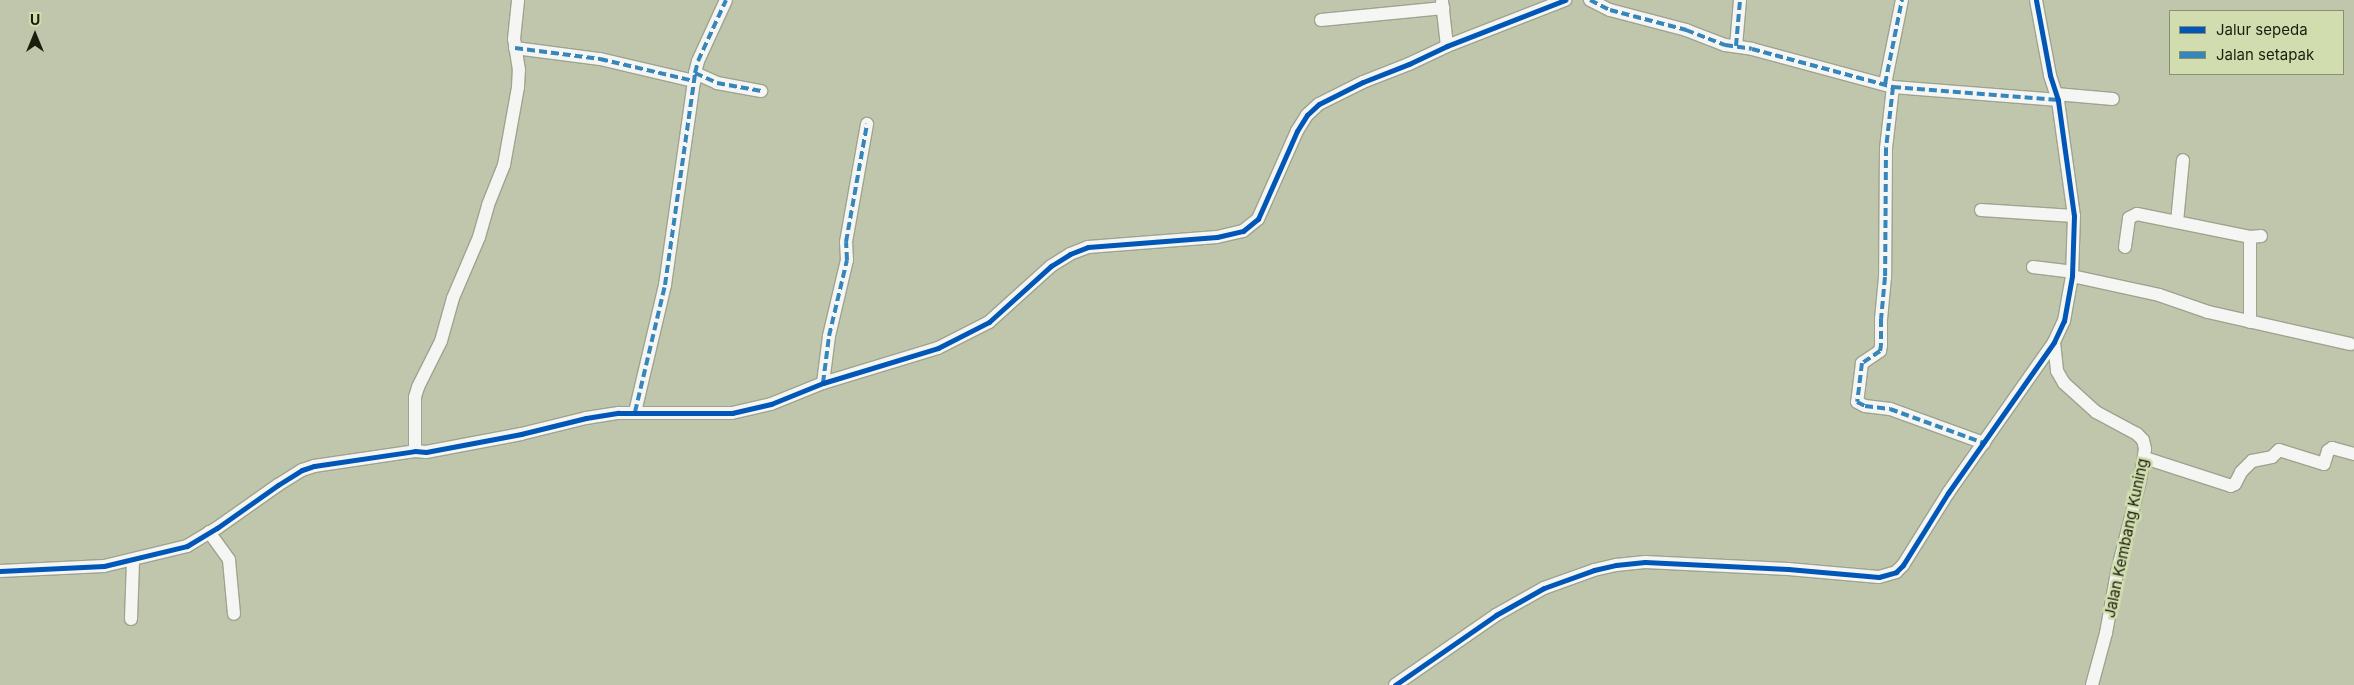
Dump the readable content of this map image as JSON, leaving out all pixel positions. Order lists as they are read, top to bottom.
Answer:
{
  "streets": {
    "street": ["Jalan Kembang Kuning"]
  },
  "legend": ["Jalur sepeda", "Jalan setapak"],
  "north": "top"
}
